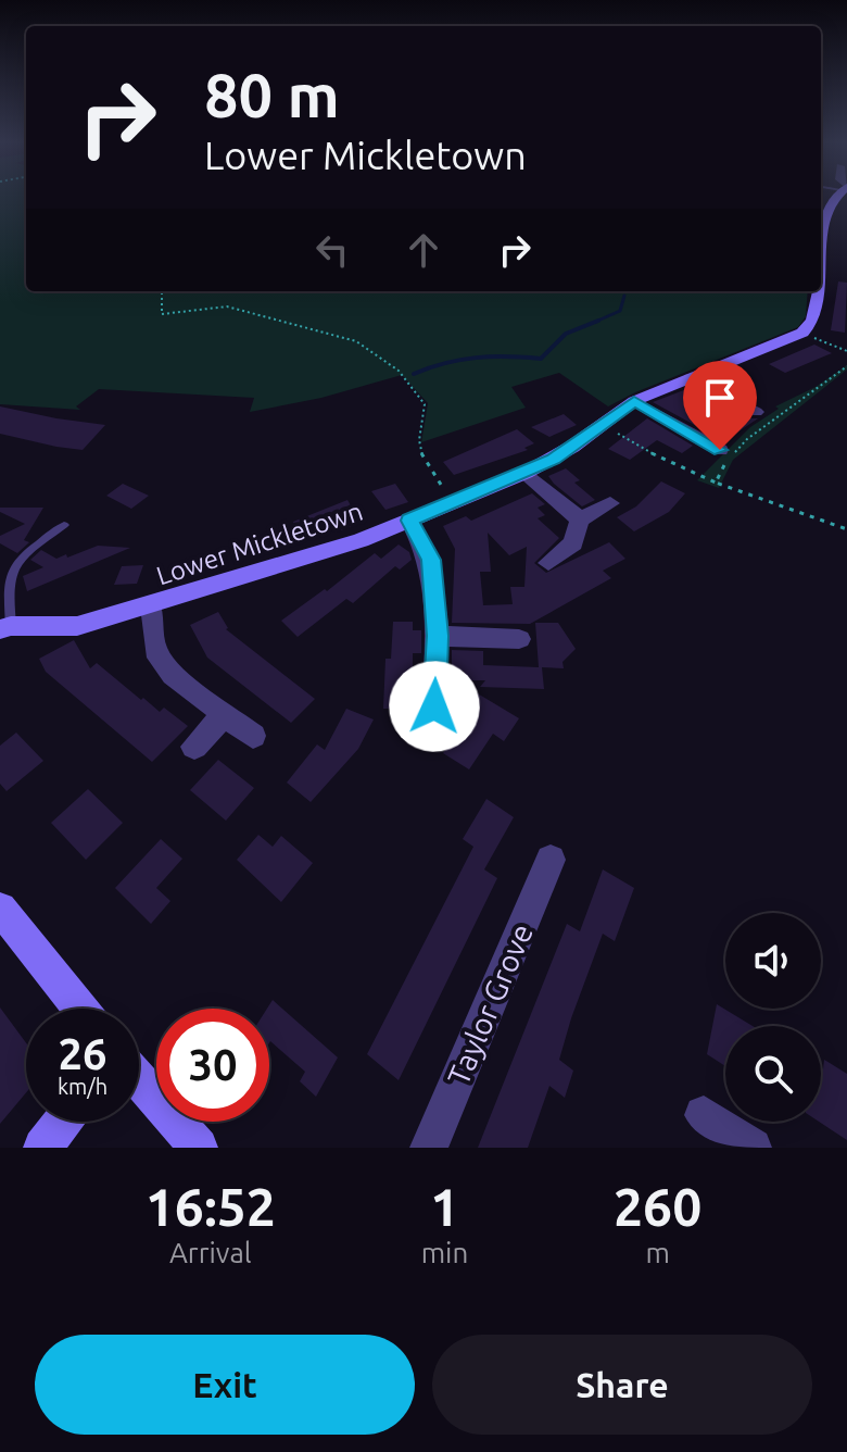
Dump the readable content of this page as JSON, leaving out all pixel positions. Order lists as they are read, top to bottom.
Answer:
{
  "streets": {
    "street": ["Lower Mickletown", "Taylor Grove"]
  },
  "page": {
    "turn": ["80 m", "Lower Mickletown"],
    "speed": "26 km/h",
    "limit": "30",
    "eta": [
      "16:52",
      "Arrival",
      "1",
      "min",
      "260",
      "m"
    ],
    "buttons": ["Exit", "Share"]
  }
}
